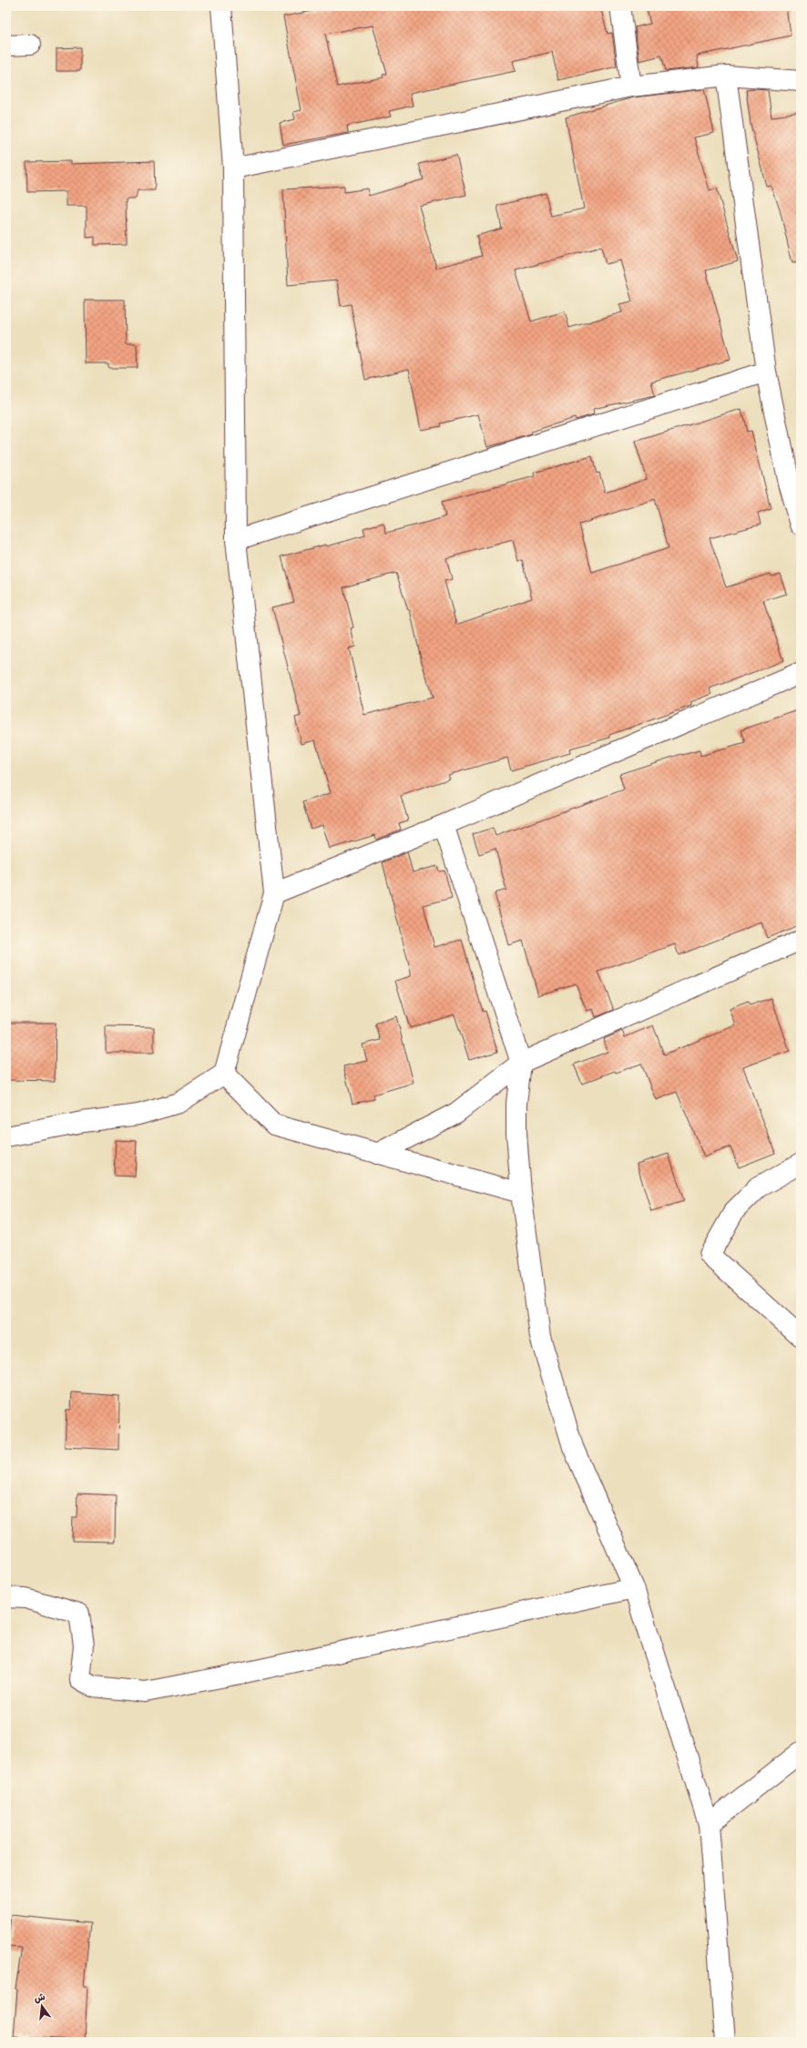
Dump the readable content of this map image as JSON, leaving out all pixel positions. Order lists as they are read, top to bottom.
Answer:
{
  "north": "top"
}
